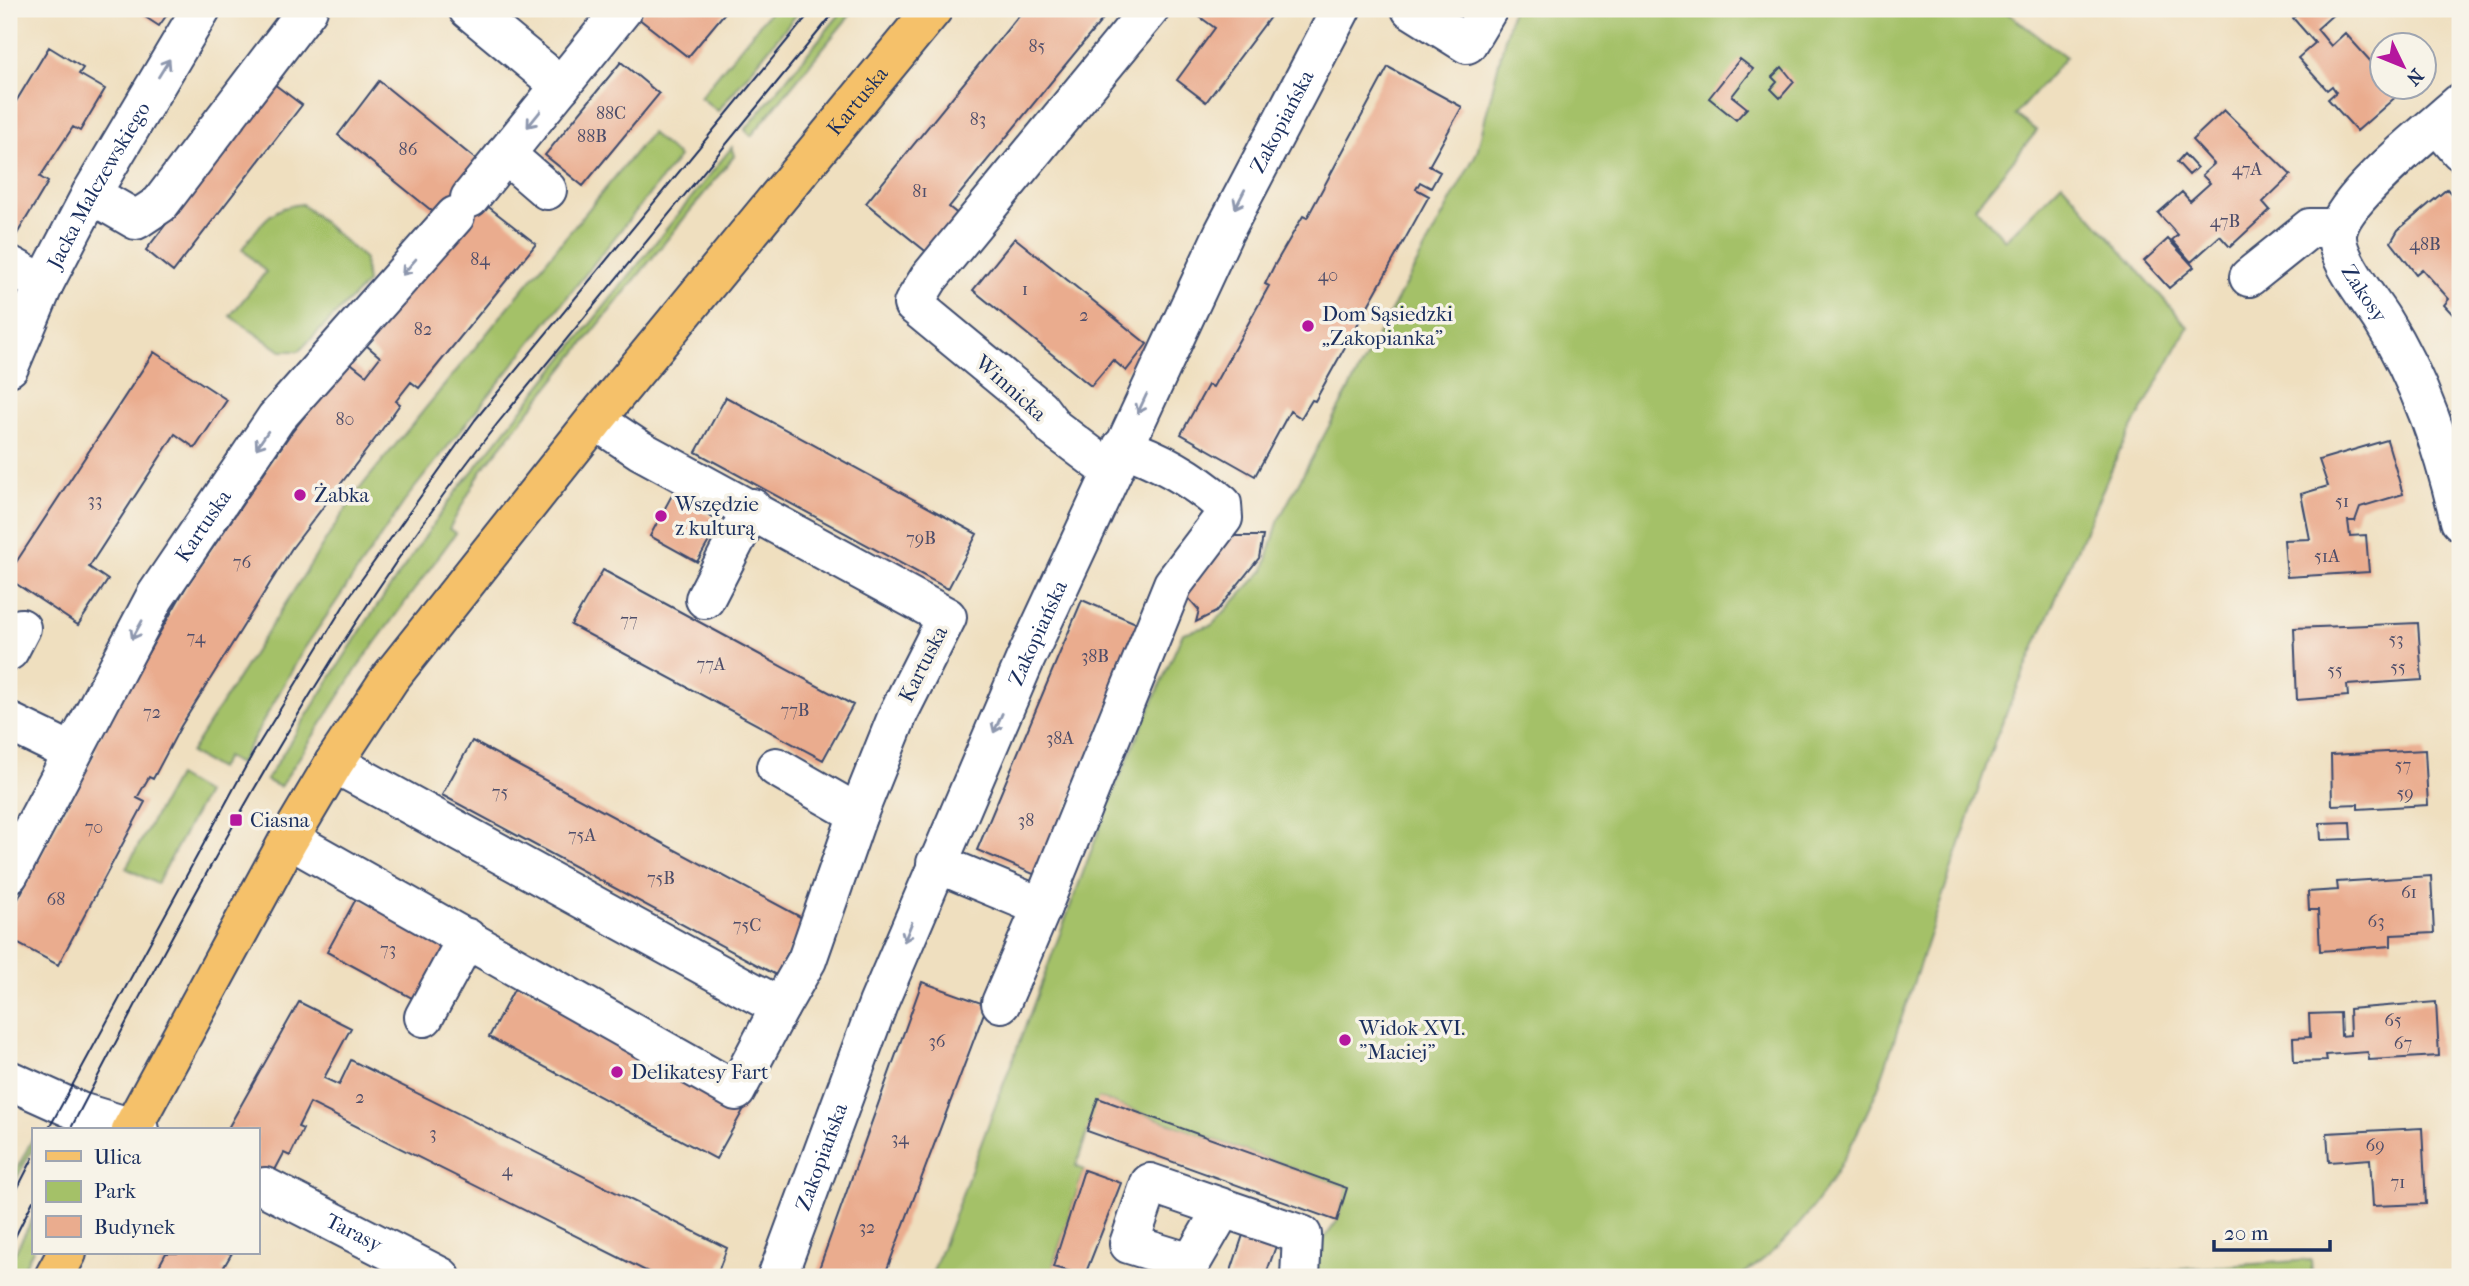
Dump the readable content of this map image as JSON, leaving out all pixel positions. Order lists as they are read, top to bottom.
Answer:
{
  "streets": {
    "main road": ["Kartuska"],
    "street": [
      "Zakopiańska",
      "Jacka Malczewskiego",
      "Zakosy",
      "Winnicka",
      "Tarasy"
    ]
  },
  "crossings": [
    ["Zakopiańska", "Winnicka"]
  ],
  "one_way": ["Zakopiańska", "Jacka Malczewskiego"],
  "places": {
    "other": [
      "Dom Sąsiedzki „Zakopianka”",
      "Żabka",
      "Wszędzie z kulturą",
      "Widok XVI. \"Maciej\"",
      "Delikatesy Fart"
    ],
    "transit": ["Ciasna"]
  },
  "house_numbers": [
    "85",
    "88C",
    "83",
    "88B",
    "86",
    "47A",
    "81",
    "47B",
    "48B",
    "84",
    "40",
    "1",
    "2",
    "82",
    "80",
    "33",
    "51",
    "79B",
    "51A",
    "76",
    "77",
    "74",
    "53",
    "38B",
    "77A",
    "55",
    "55",
    "77B",
    "72",
    "38A",
    "57",
    "75",
    "59",
    "38",
    "70",
    "75A",
    "75B",
    "61",
    "68",
    "63",
    "75C",
    "73",
    "65",
    "36",
    "67",
    "2",
    "3",
    "34",
    "69",
    "4",
    "71",
    "32"
  ],
  "legend": ["Ulica", "Park", "Budynek"],
  "scale_bar": "20 m",
  "north": "bottom right"
}
